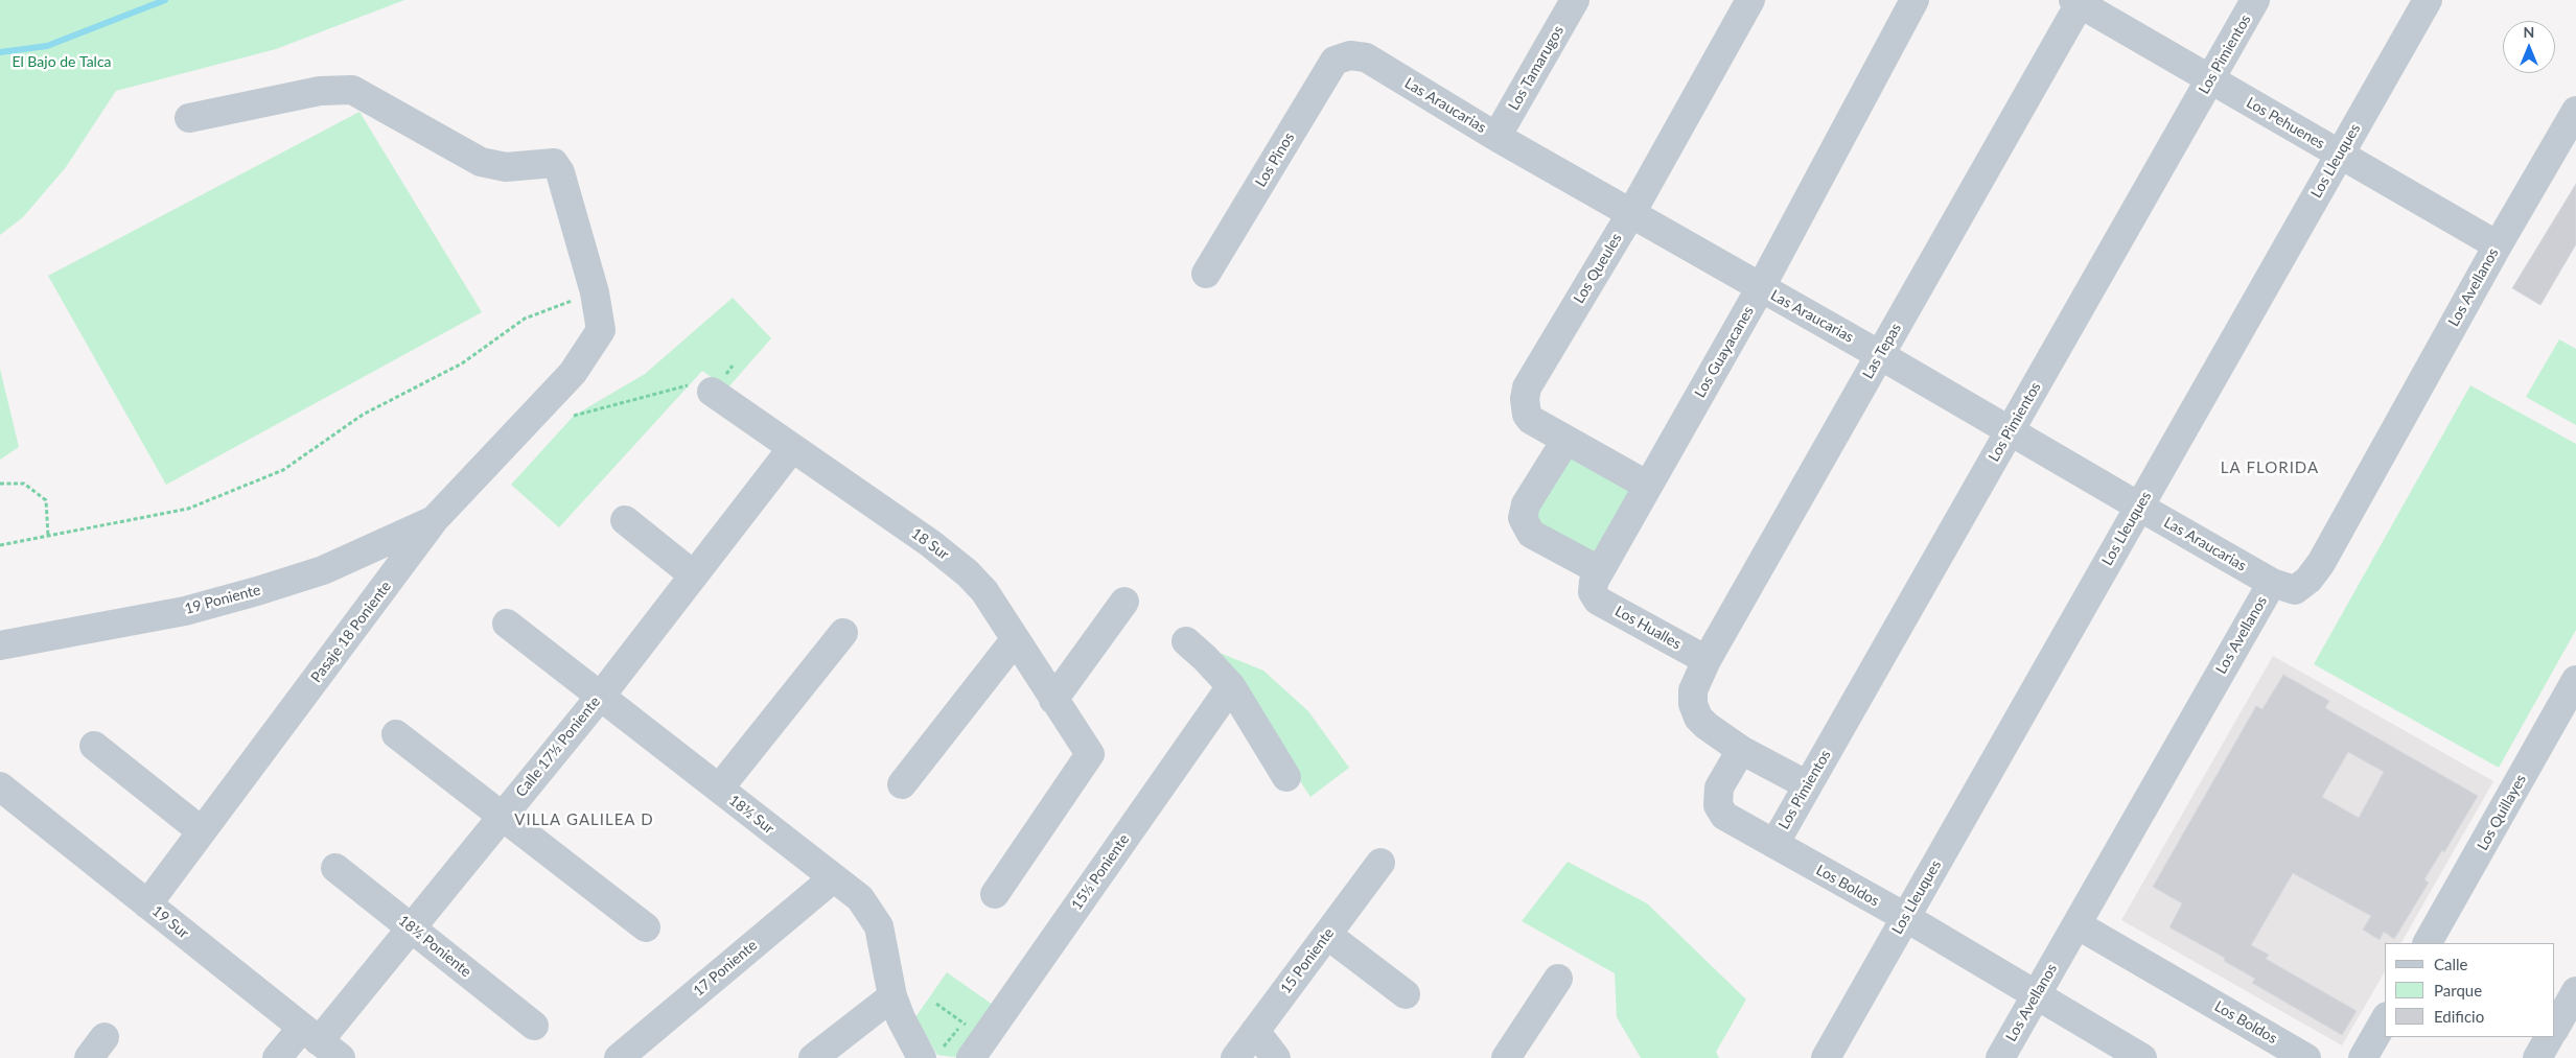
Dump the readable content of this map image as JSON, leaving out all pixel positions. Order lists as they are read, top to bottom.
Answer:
{
  "streets": {
    "street": [
      "Los Pimientos",
      "Los Tamarugos",
      "Las Araucarias",
      "Los Pehuenes",
      "Los Pinos",
      "Los Lleuques",
      "Los Queules",
      "Los Avellanos",
      "Las Tepas",
      "Los Guayacanes",
      "18 Sur",
      "19 Poniente",
      "Los Hualles",
      "Pasaje 18 Poniente",
      "Calle 17½ Poniente",
      "Los Quillayes",
      "18½ Sur",
      "15½ Poniente",
      "Los Boldos",
      "19 Sur",
      "18½ Poniente",
      "15 Poniente",
      "17 Poniente"
    ]
  },
  "crossings": [
    ["Los Pimientos", "Las Araucarias"],
    ["Los Pimientos", "Los Pehuenes"],
    ["Los Pimientos", "Los Boldos"],
    ["Los Tamarugos", "Las Araucarias"],
    ["Las Araucarias", "Los Pinos"],
    ["Las Araucarias", "Los Lleuques"],
    ["Las Araucarias", "Los Queules"],
    ["Las Araucarias", "Los Avellanos"],
    ["Las Araucarias", "Las Tepas"],
    ["Las Araucarias", "Los Guayacanes"],
    ["Los Pehuenes", "Los Lleuques"],
    ["Los Pehuenes", "Los Avellanos"],
    ["Los Pehuenes", "Las Tepas"],
    ["Los Lleuques", "Los Boldos"],
    ["Los Queules", "Los Guayacanes"],
    ["Los Queules", "Los Hualles"],
    ["Los Avellanos", "Los Boldos"],
    ["Las Tepas", "Los Hualles"],
    ["Las Tepas", "Los Boldos"],
    ["Los Guayacanes", "Los Hualles"],
    ["18 Sur", "Calle 17½ Poniente"],
    ["19 Poniente", "Pasaje 18 Poniente"],
    ["Pasaje 18 Poniente", "19 Sur"],
    ["Calle 17½ Poniente", "18½ Sur"],
    ["Calle 17½ Poniente", "19 Sur"],
    ["Calle 17½ Poniente", "18½ Poniente"],
    ["18½ Sur", "17 Poniente"]
  ],
  "districts": ["LA FLORIDA", "VILLA GALILEA D"],
  "parks": ["El Bajo de Talca"],
  "legend": ["Calle", "Parque", "Edificio"],
  "north": "top"
}
